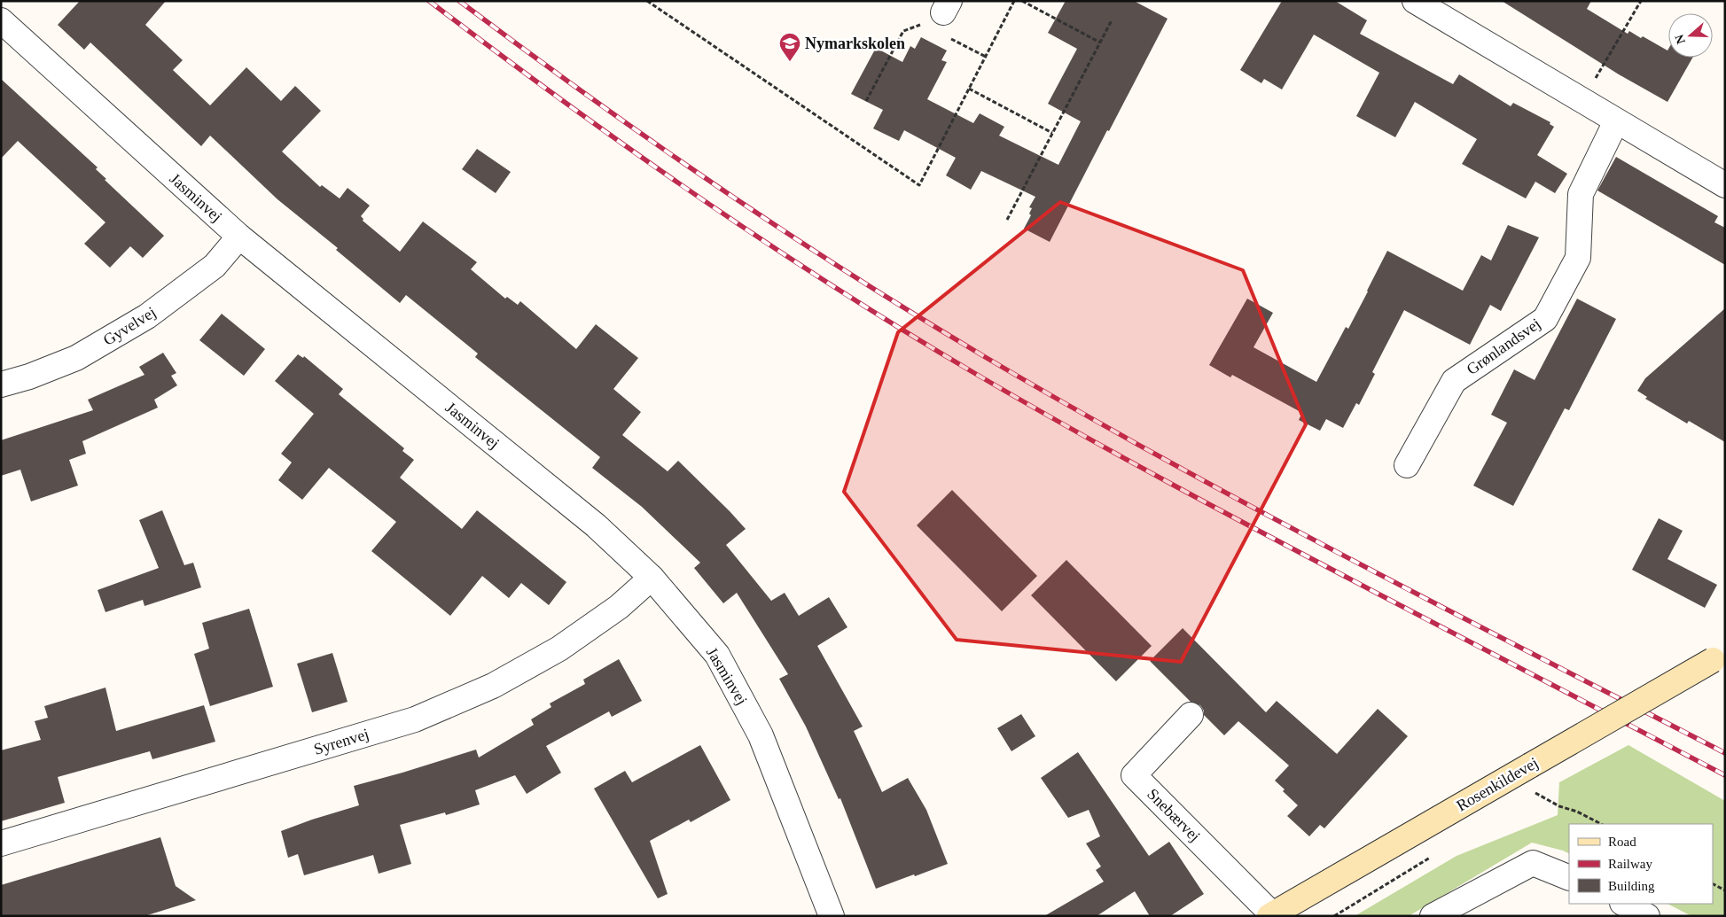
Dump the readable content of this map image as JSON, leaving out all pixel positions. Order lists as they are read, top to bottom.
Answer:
{
  "streets": {
    "street": [
      "Jasminvej",
      "Gyvelvej",
      "Grønlandsvej",
      "Syrenvej",
      "Rosenkildevej",
      "Snebærvej"
    ]
  },
  "crossings": [
    ["Jasminvej", "Gyvelvej"],
    ["Jasminvej", "Syrenvej"],
    ["Rosenkildevej", "Snebærvej"]
  ],
  "places": {
    "school or university": ["Nymarkskolen"]
  },
  "legend": ["Road", "Railway", "Building"],
  "north": "left"
}
